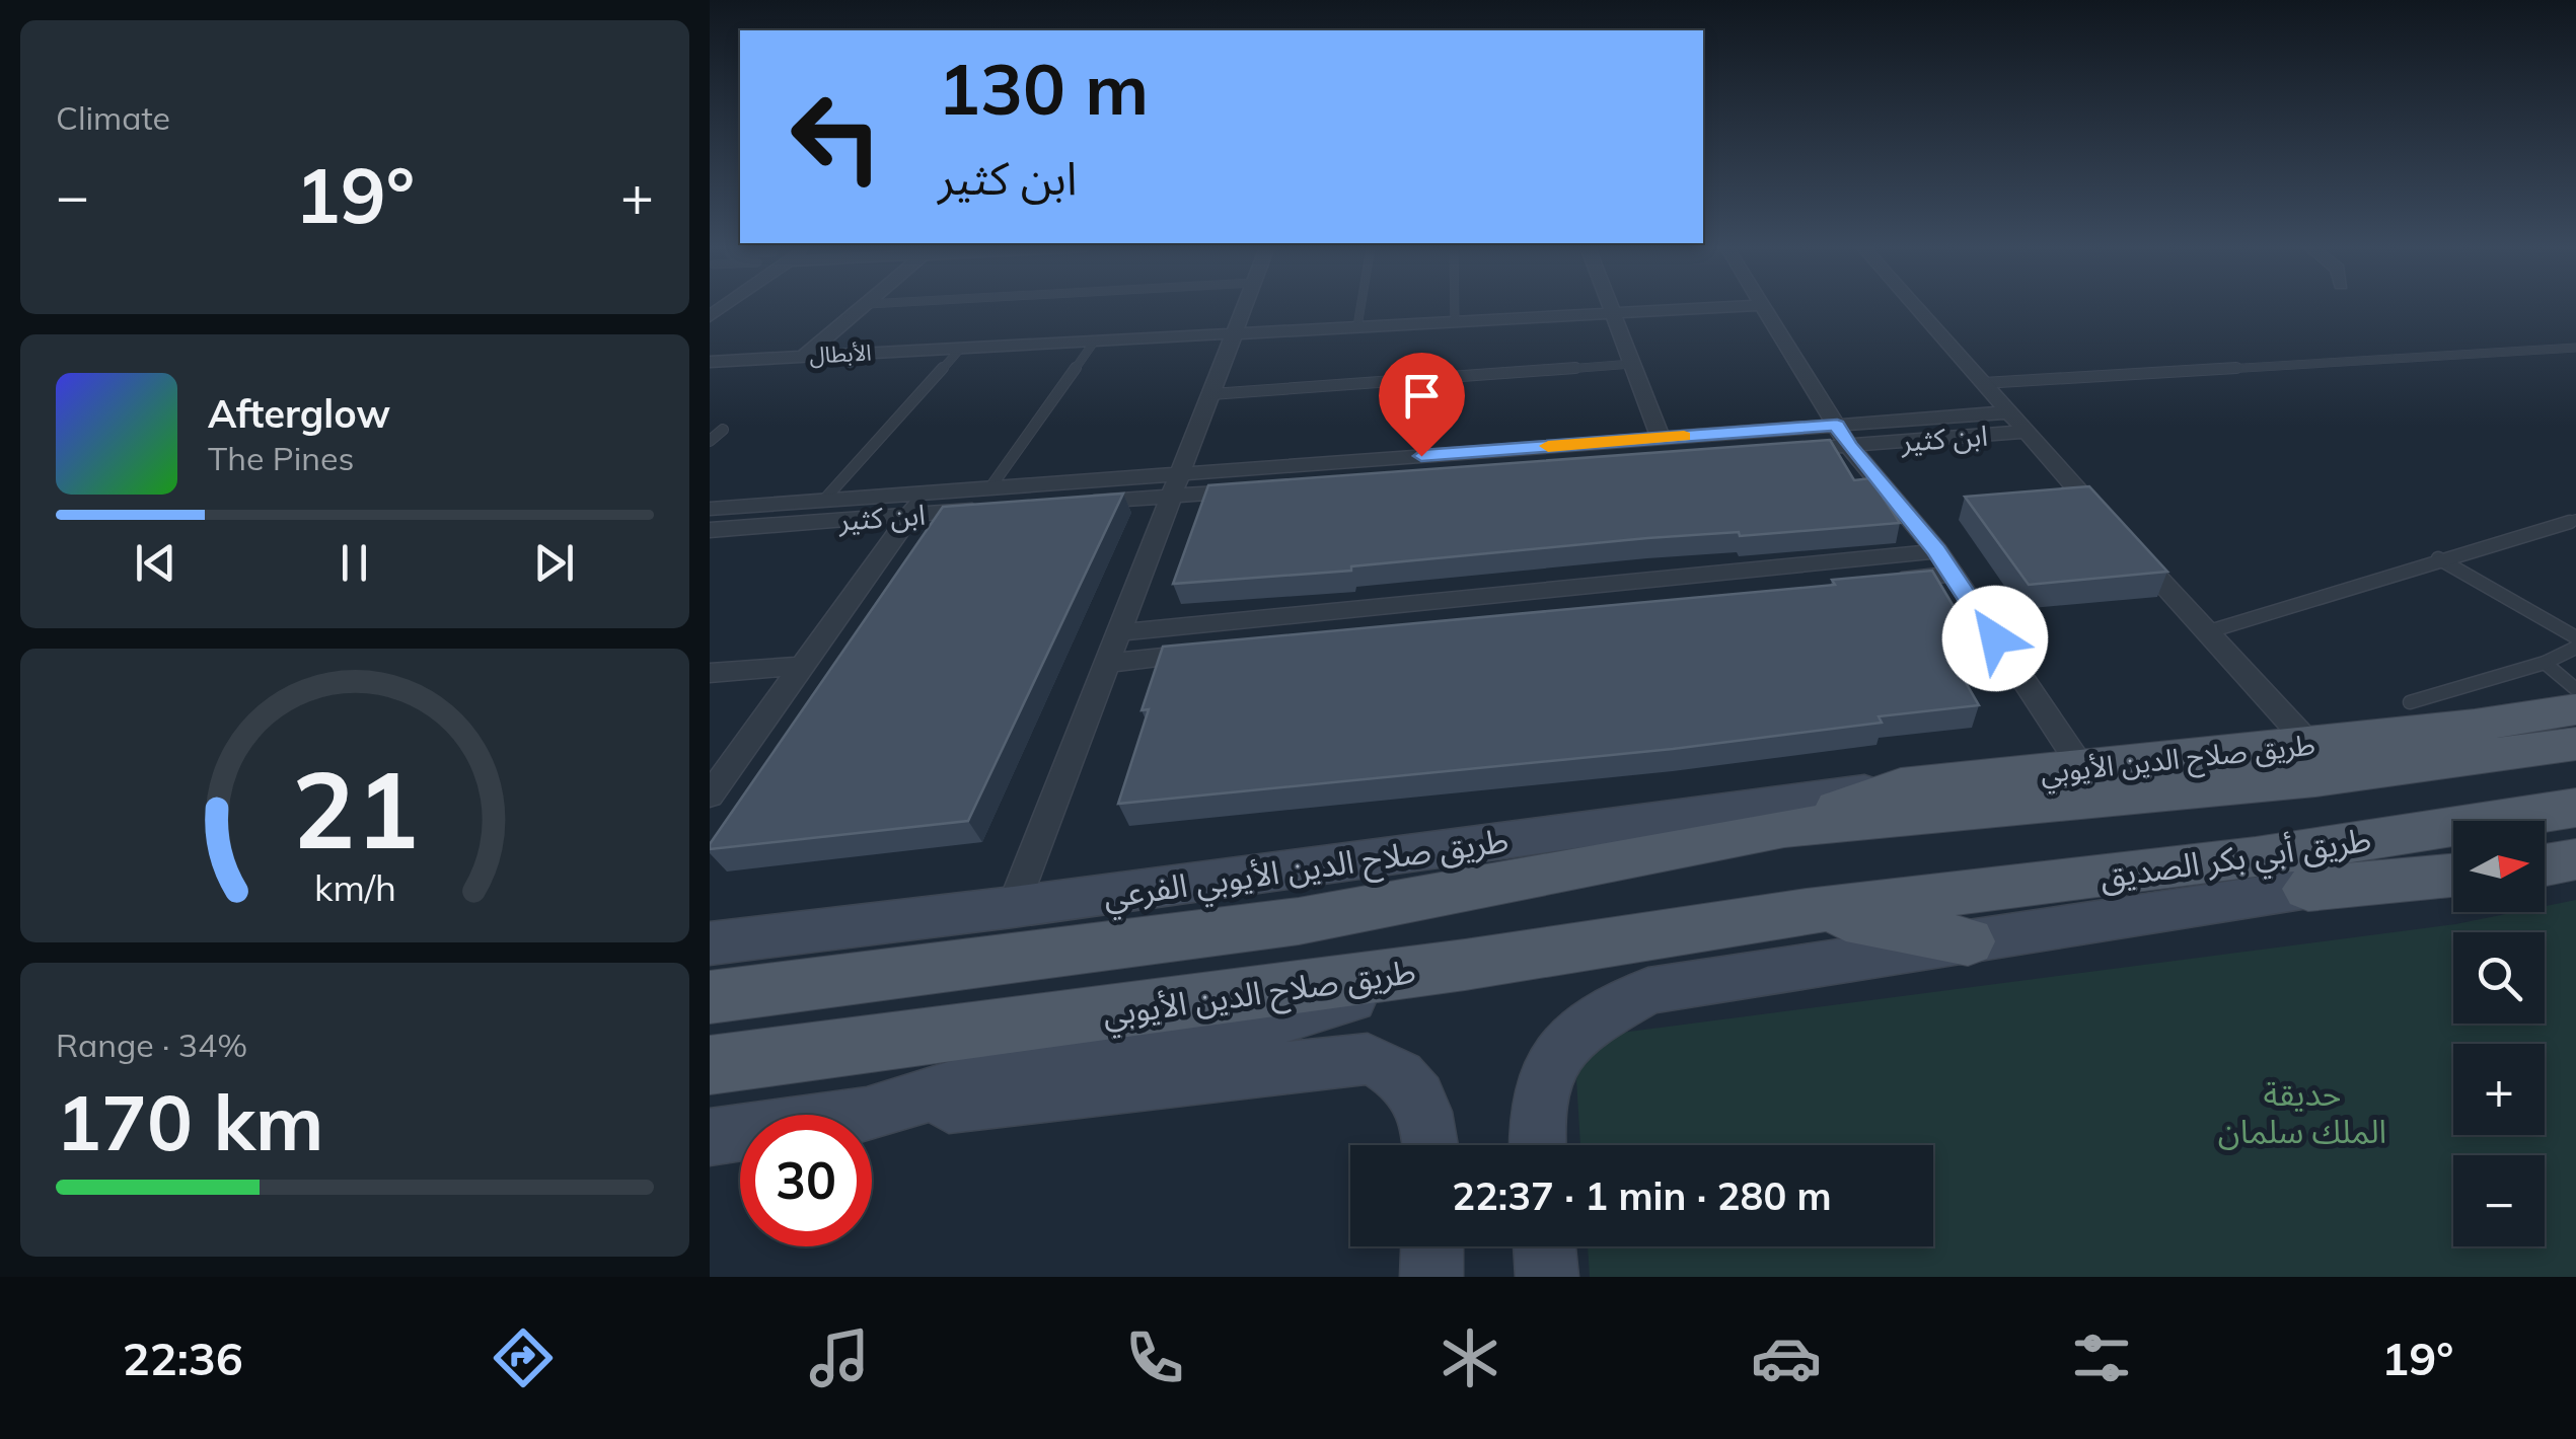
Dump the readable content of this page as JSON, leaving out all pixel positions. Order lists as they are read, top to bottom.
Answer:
{
  "streets": {
    "main road": ["طريق صلاح الدين الأيوبي", "طريق أبي بكر الصديق", "طريق صلاح الدين الأيوبي الفرعي"],
    "street": ["الأبطال", "ابن كثير"]
  },
  "crossings": [
    ["طريق صلاح الدين الأيوبي", "طريق أبي بكر الصديق"],
    ["طريق صلاح الدين الأيوبي", "طريق صلاح الدين الأيوبي الفرعي"]
  ],
  "parks": ["حديقة الملك سلمان"],
  "north": "right",
  "page": {
    "tile": [
      "Climate",
      ["Range · 34%", "170 km"]
    ],
    "turn": ["130 m", "ابن كثير"],
    "heat": ["−", "19°", "+"],
    "song": ["Afterglow", "The Pines"],
    "map_buttons": ["+", "−"],
    "limit": "30",
    "trip": "22:37 · 1 min · 280 m",
    "tabs": ["22:36", "19°"],
    "gauge": ["21", "km/h"]
  }
}
